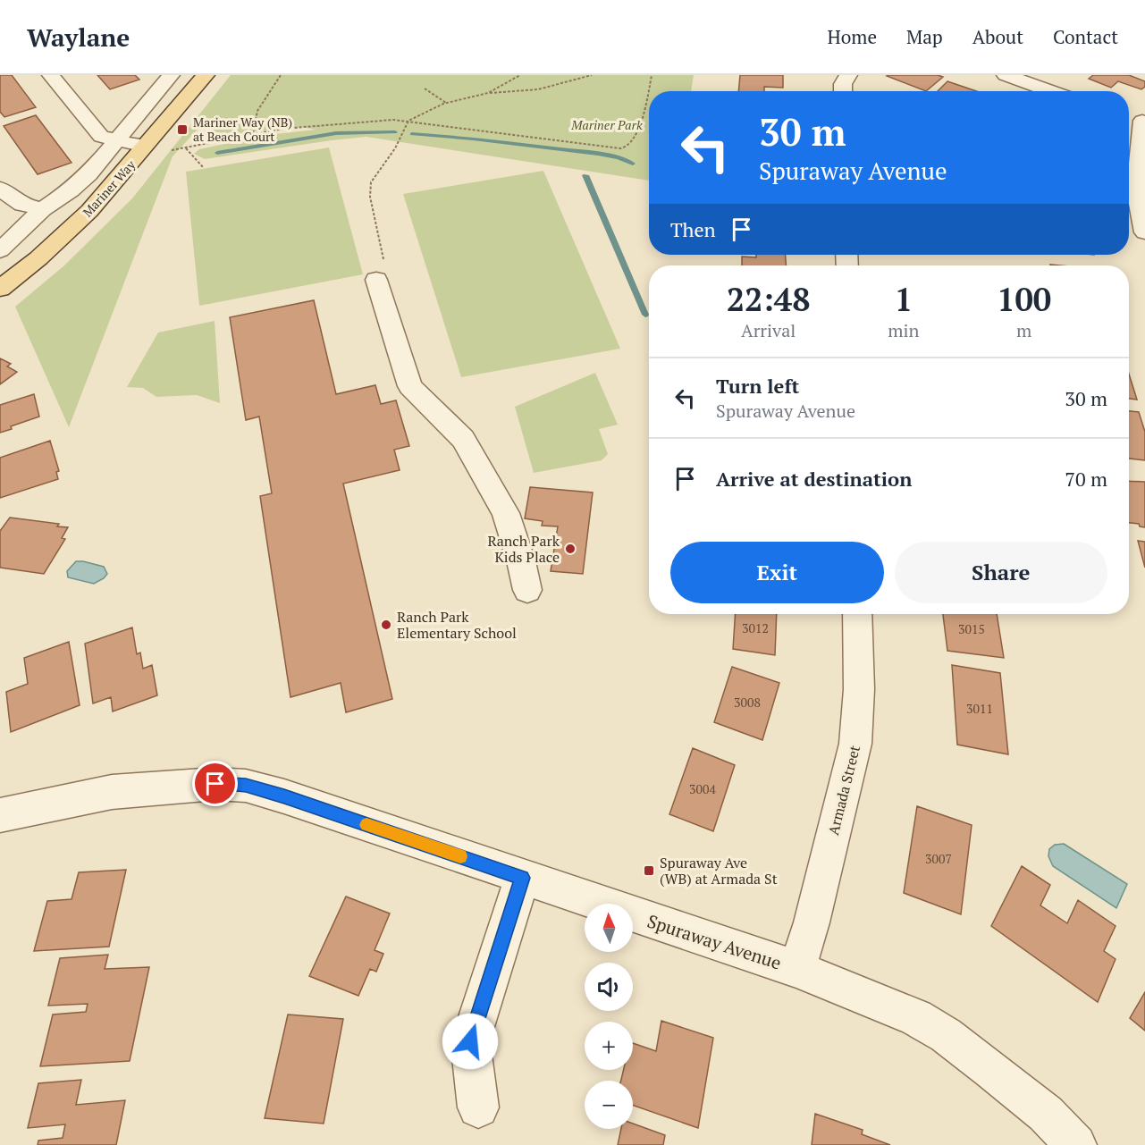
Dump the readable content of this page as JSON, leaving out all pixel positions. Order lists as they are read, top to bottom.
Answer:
{
  "streets": {
    "main road": ["Mariner Way"],
    "street": ["Armada Street", "Spuraway Avenue"]
  },
  "crossings": [
    ["Armada Street", "Spuraway Avenue"]
  ],
  "parks": ["Mariner Park"],
  "places": {
    "transit": ["Mariner Way (NB) at Beach Court", "Spuraway Ave (WB) at Armada St"],
    "other": ["Ranch Park Kids Place", "Ranch Park Elementary School"]
  },
  "house_numbers": [
    "3012",
    "3015",
    "3008",
    "3011",
    "3004",
    "3007"
  ],
  "north": "top",
  "page": {
    "header": "Waylane",
    "nav": [
      "Home",
      "Map",
      "About",
      "Contact"
    ],
    "turn": ["30 m", "Spuraway Avenue"],
    "then": "Then",
    "eta": [
      "22:48",
      "Arrival",
      "1",
      "min",
      "100",
      "m"
    ],
    "list": [
      {
        "name": "Turn left",
        "note": "Spuraway Avenue",
        "value": "30 m"
      },
      {
        "name": "Arrive at destination",
        "value": "70 m"
      }
    ],
    "buttons": ["Exit", "Share"],
    "map_buttons": ["+", "−"]
  }
}
